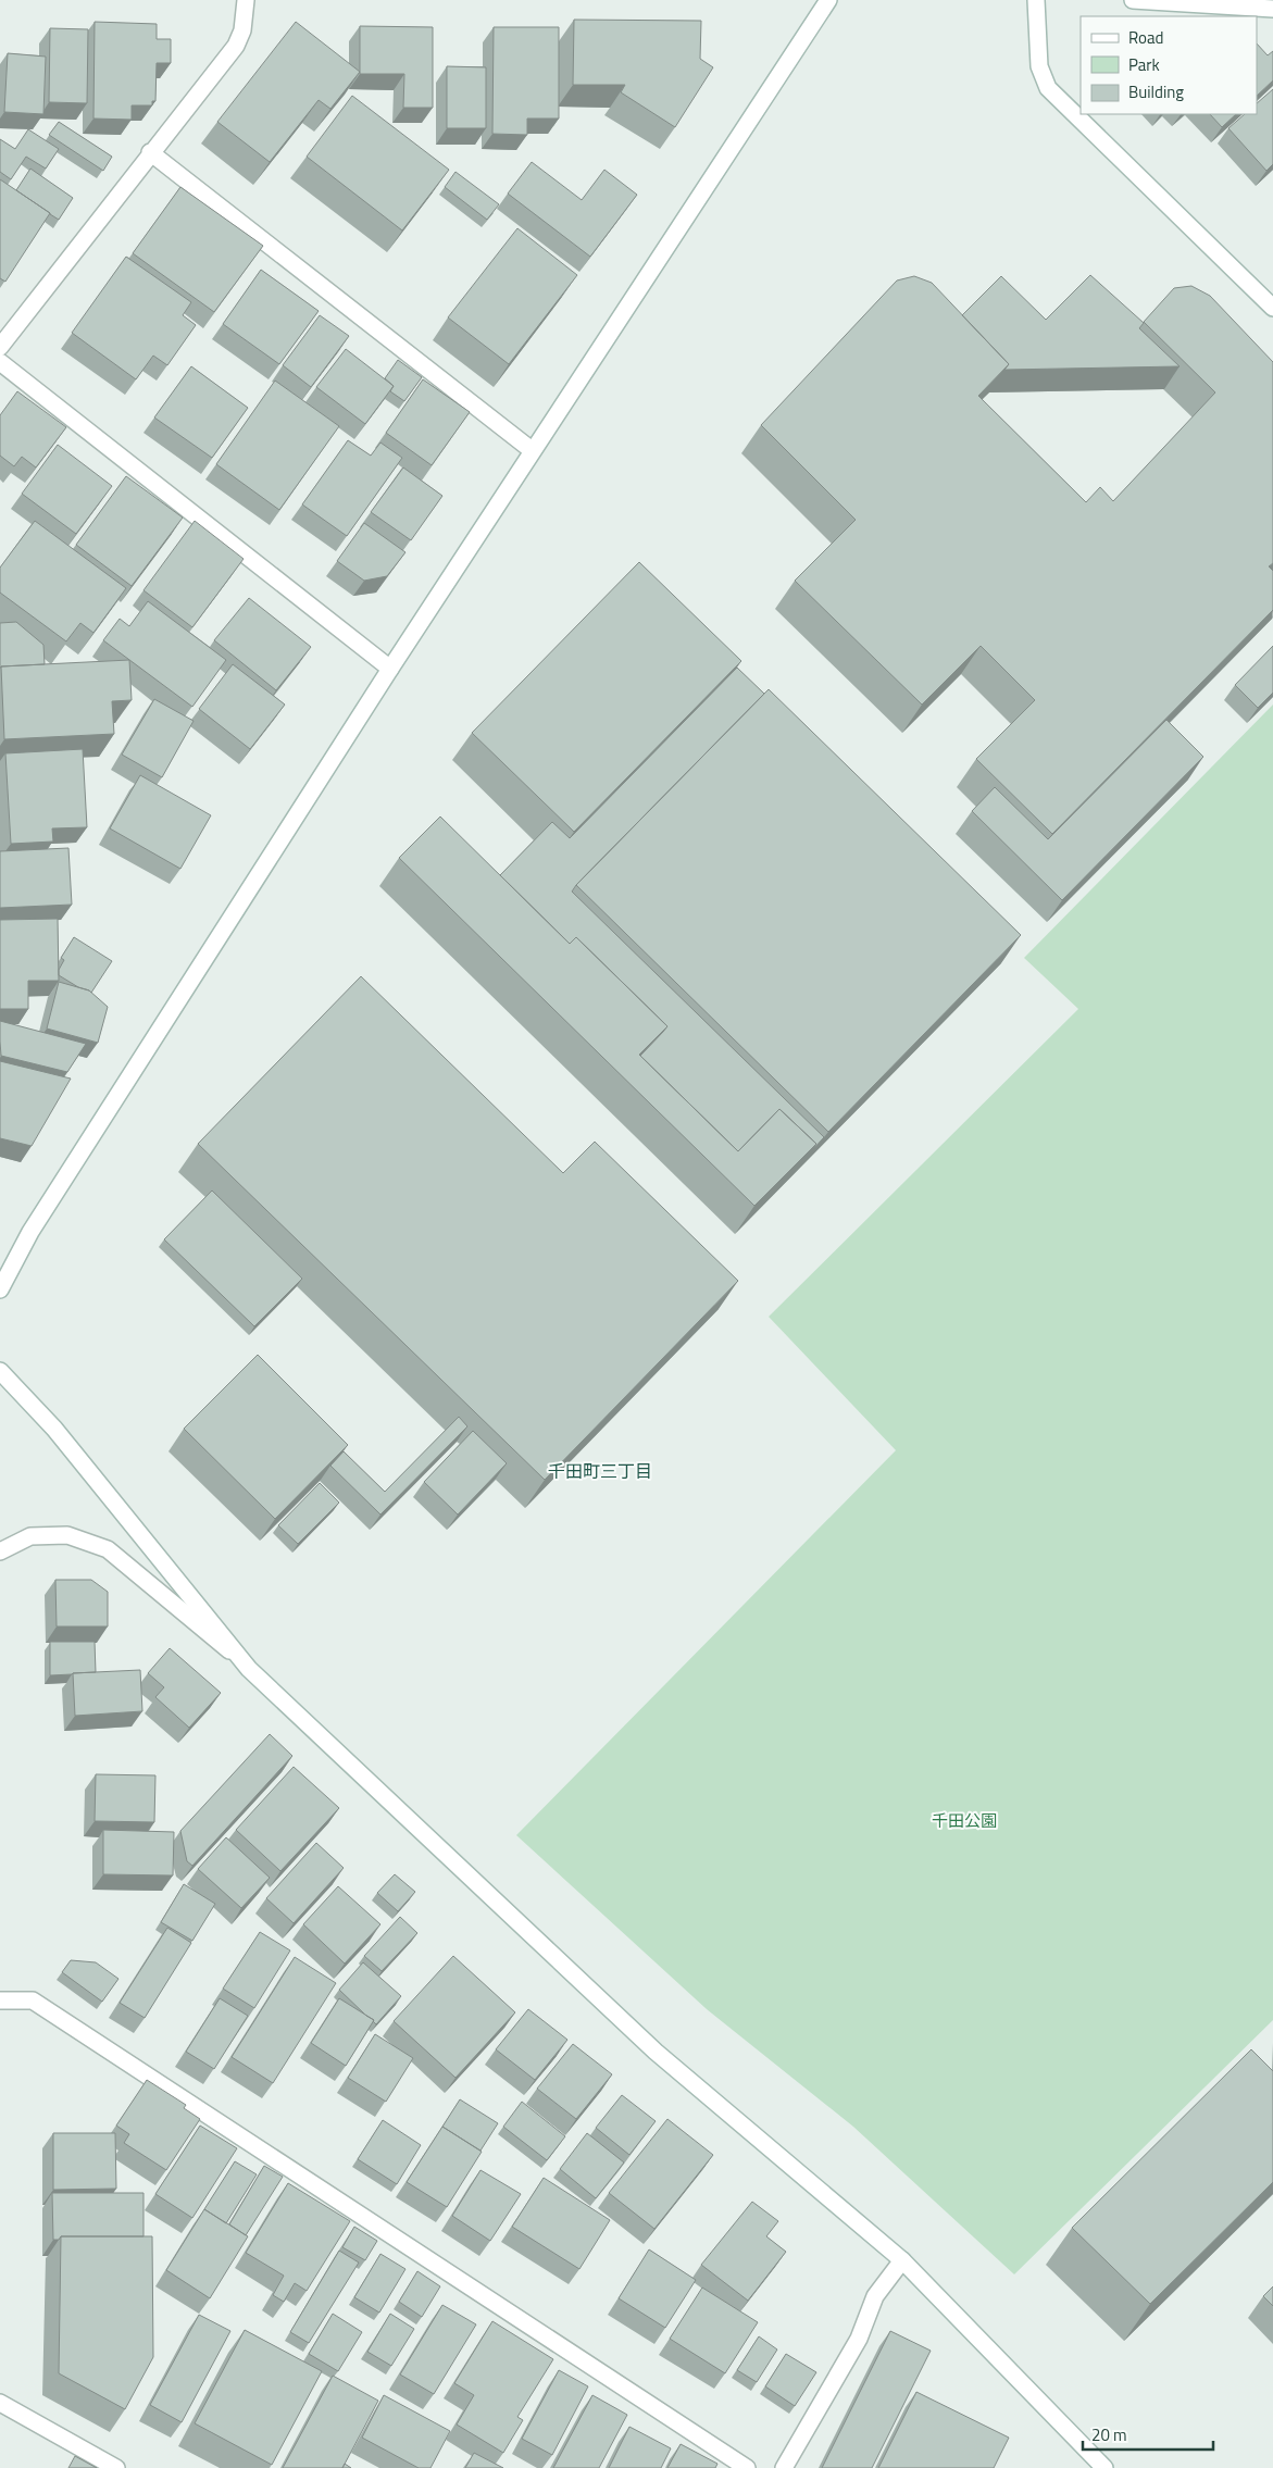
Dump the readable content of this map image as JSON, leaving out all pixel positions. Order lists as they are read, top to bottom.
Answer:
{
  "districts": ["千田町三丁目"],
  "parks": ["千田公園"],
  "legend": ["Road", "Park", "Building"],
  "scale_bar": "20 m"
}
